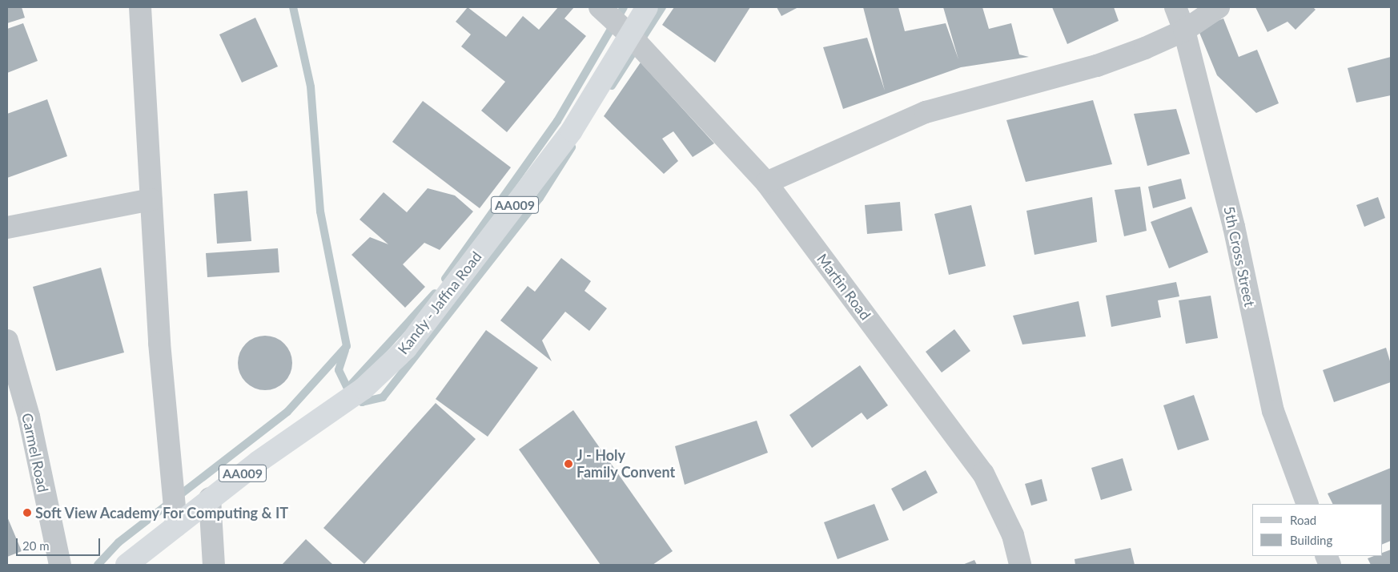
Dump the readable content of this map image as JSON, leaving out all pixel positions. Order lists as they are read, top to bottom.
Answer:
{
  "streets": {
    "highway": ["AA009", "Kandy - Jaffna Road"],
    "street": ["5th Cross Street", "Martin Road", "Carmel Road"]
  },
  "crossings": [
    ["Martin Road", "Kandy - Jaffna Road"]
  ],
  "places": ["J - Holy Family Convent", "Soft View Academy For Computing & IT"],
  "legend": ["Road", "Building"],
  "scale_bar": "20 m"
}
